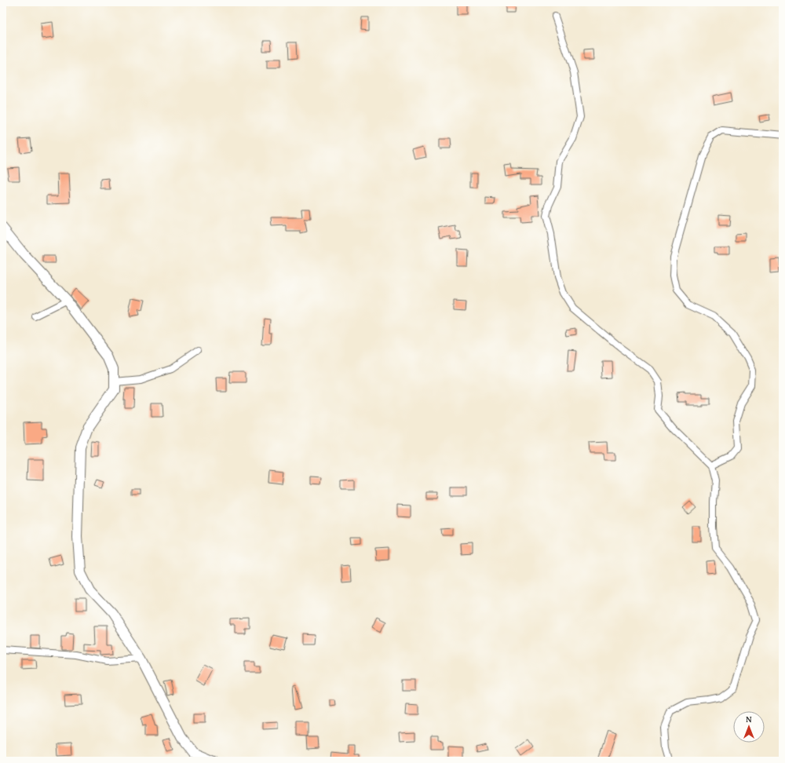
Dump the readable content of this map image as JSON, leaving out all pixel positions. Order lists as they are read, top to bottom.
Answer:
{
  "north": "top"
}
